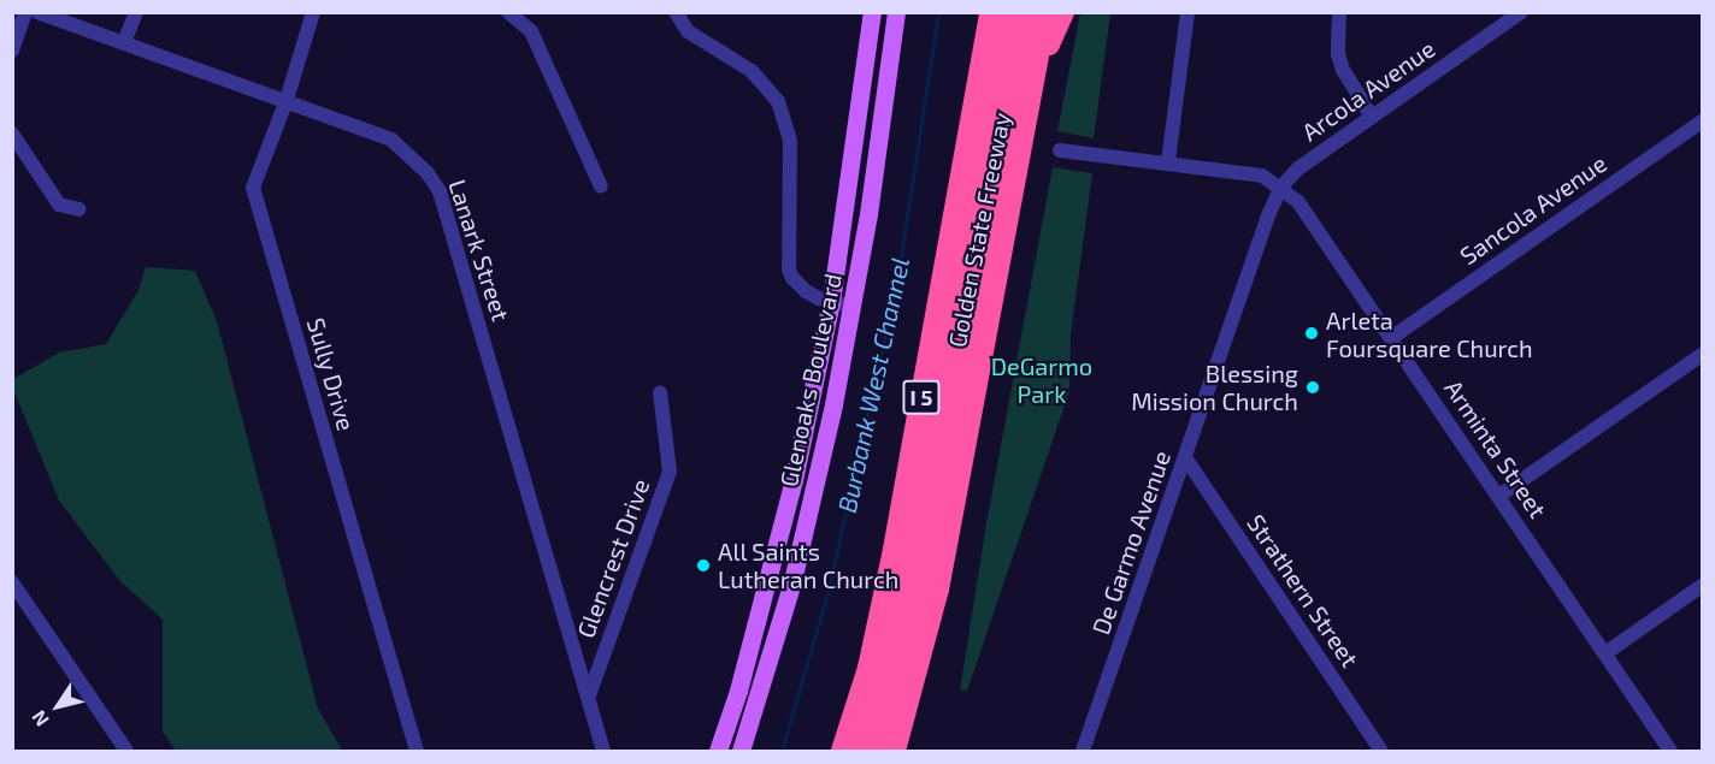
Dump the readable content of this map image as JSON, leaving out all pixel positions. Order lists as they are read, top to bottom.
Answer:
{
  "streets": {
    "highway": ["Golden State Freeway", "I 5"],
    "main road": ["Glenoaks Boulevard"],
    "street": [
      "Arcola Avenue",
      "Sancola Avenue",
      "Lanark Street",
      "Sully Drive",
      "Arminta Street",
      "De Garmo Avenue",
      "Glencrest Drive",
      "Strathern Street"
    ]
  },
  "crossings": [
    ["Arcola Avenue", "Arminta Street"],
    ["Arcola Avenue", "De Garmo Avenue"],
    ["Sancola Avenue", "Arminta Street"],
    ["Lanark Street", "Sully Drive"],
    ["Lanark Street", "Glencrest Drive"],
    ["Arminta Street", "De Garmo Avenue"],
    ["De Garmo Avenue", "Strathern Street"]
  ],
  "water": ["Burbank West Channel"],
  "parks": ["DeGarmo Park"],
  "places": ["Arleta Foursquare Church", "Blessing Mission Church", "All Saints Lutheran Church"],
  "north": "bottom left"
}
